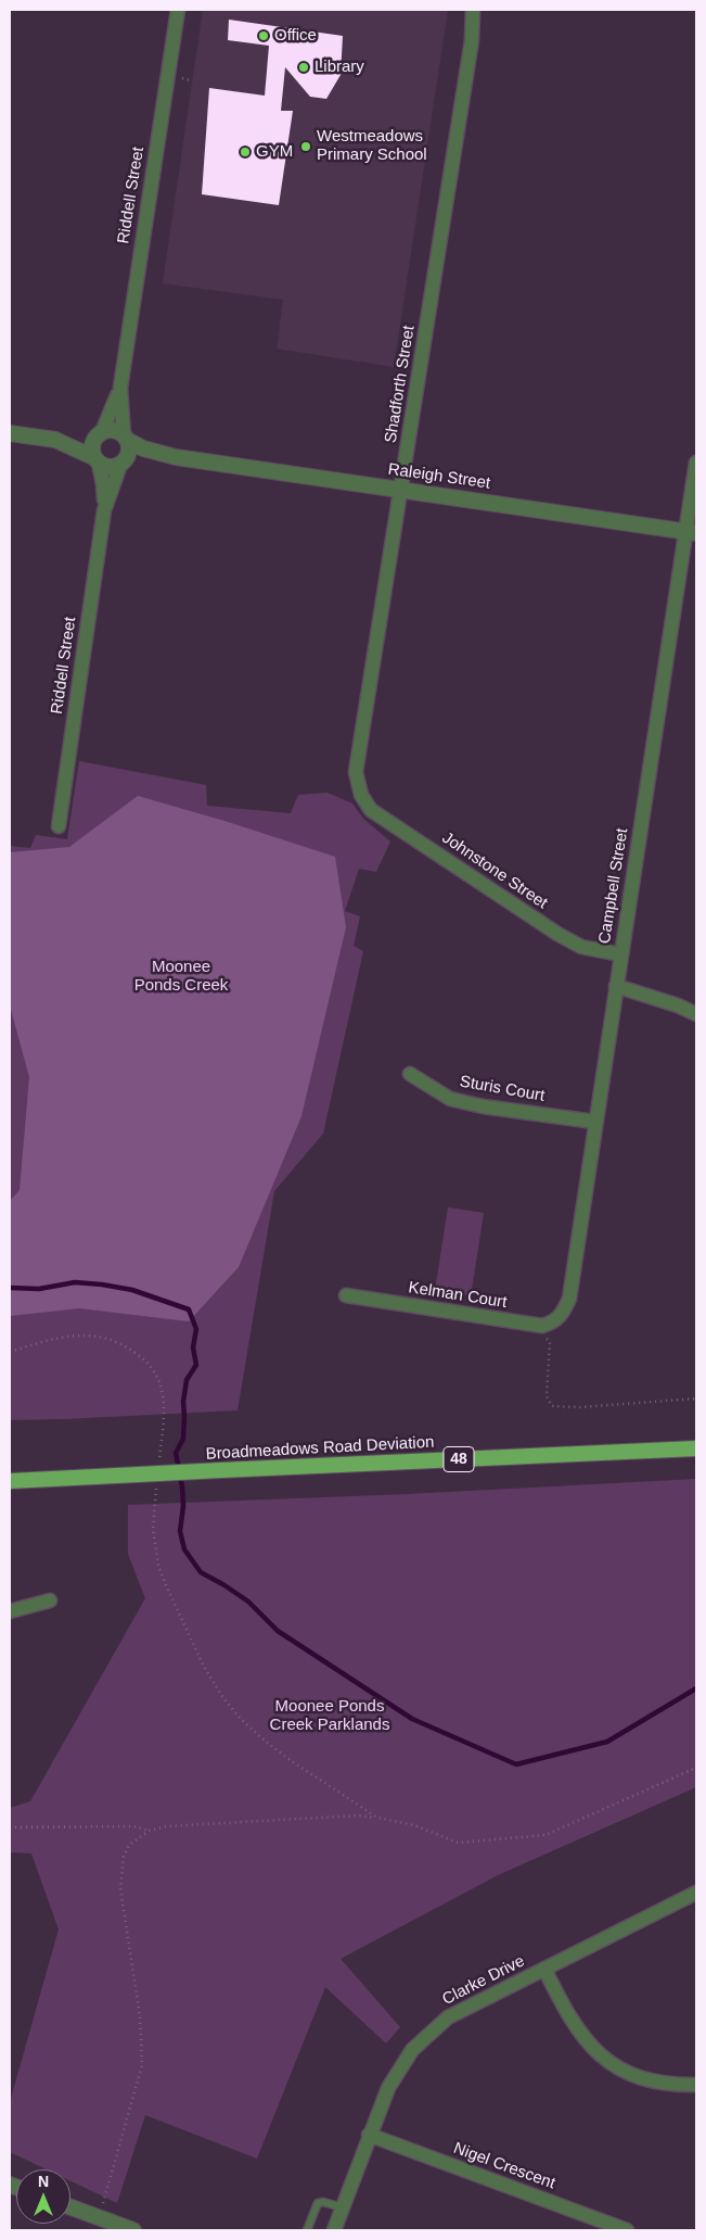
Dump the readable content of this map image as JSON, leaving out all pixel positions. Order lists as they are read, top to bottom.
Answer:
{
  "streets": {
    "main road": ["Broadmeadows Road Deviation", "48"],
    "street": [
      "Riddell Street",
      "Shadforth Street",
      "Raleigh Street",
      "Johnstone Street",
      "Campbell Street",
      "Sturis Court",
      "Kelman Court",
      "Clarke Drive",
      "Nigel Crescent"
    ]
  },
  "crossings": [
    ["Riddell Street", "Raleigh Street"],
    ["Shadforth Street", "Raleigh Street"],
    ["Shadforth Street", "Johnstone Street"],
    ["Raleigh Street", "Campbell Street"],
    ["Johnstone Street", "Campbell Street"],
    ["Campbell Street", "Sturis Court"],
    ["Campbell Street", "Kelman Court"],
    ["Clarke Drive", "Nigel Crescent"]
  ],
  "parks": ["Moonee Ponds Creek", "Moonee Ponds Creek Parklands"],
  "places": [
    "Office",
    "Library",
    "Westmeadows Primary School",
    "GYM"
  ],
  "north": "top"
}
